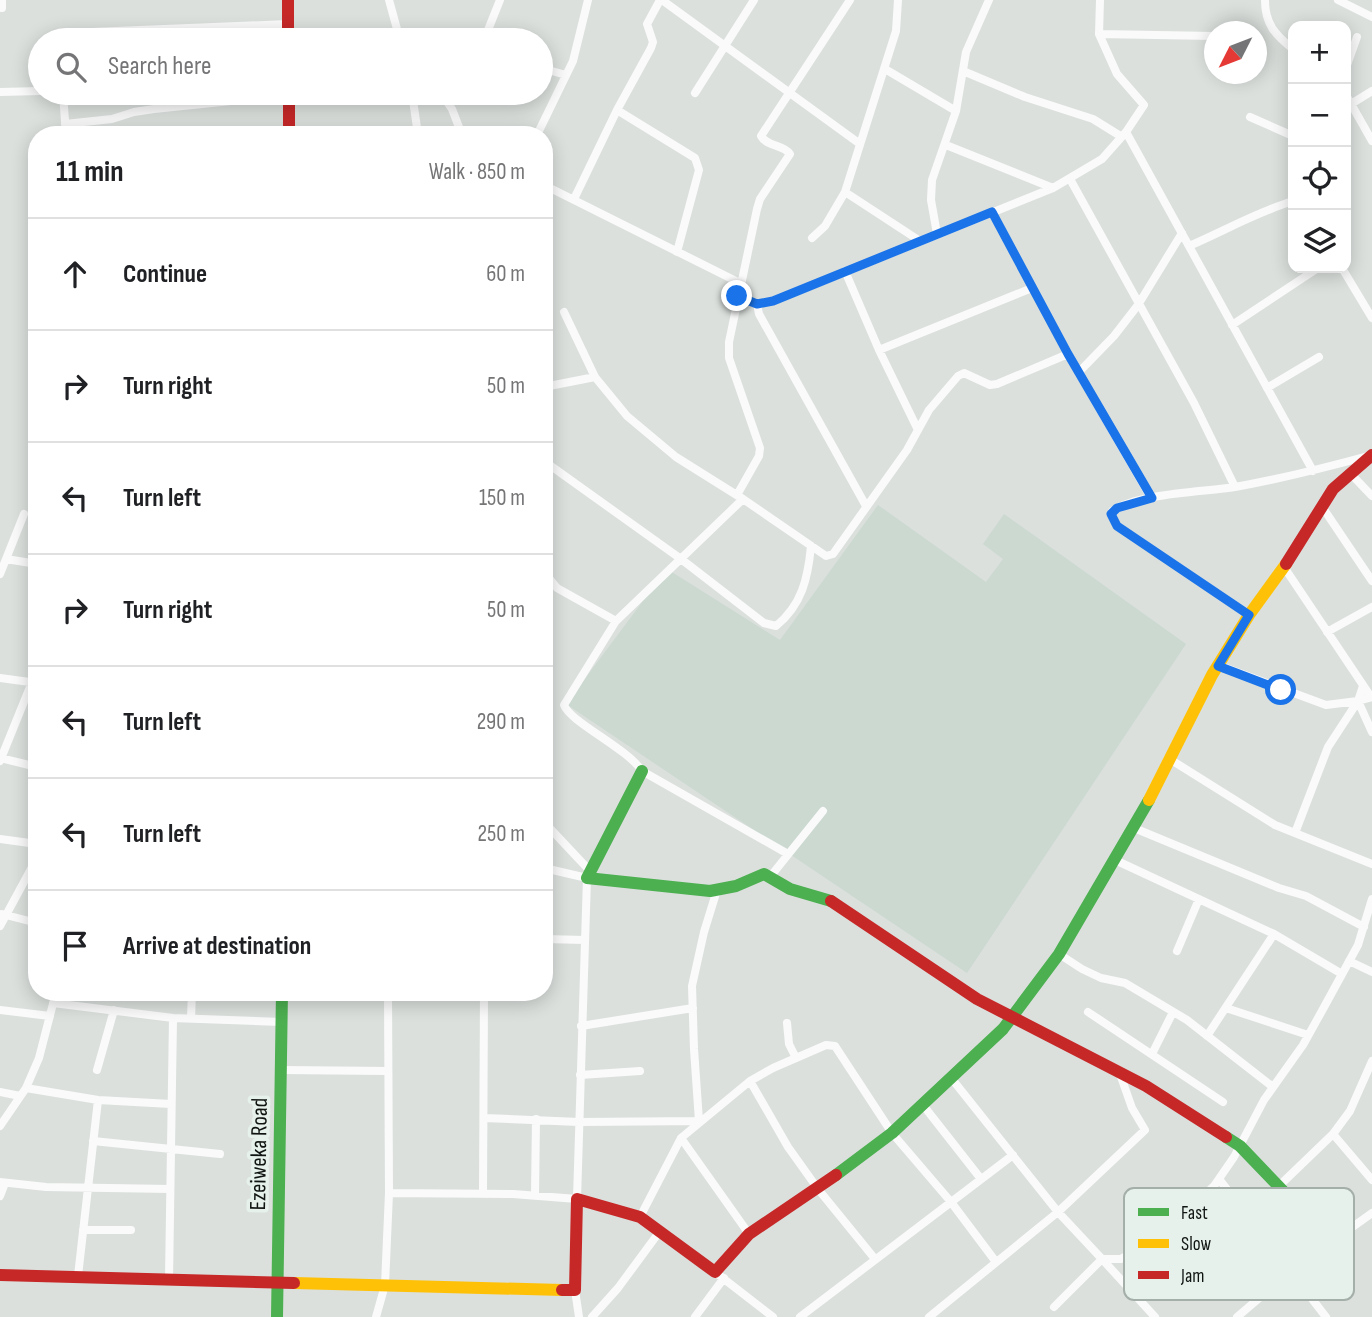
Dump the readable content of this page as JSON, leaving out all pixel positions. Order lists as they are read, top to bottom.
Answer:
{
  "streets": {
    "street": ["Ezeiweka Road"]
  },
  "legend": ["Fast", "Slow", "Jam"],
  "north": "bottom left",
  "page": {
    "map_buttons": ["+", "−"],
    "search": "Search here",
    "heading": ["11 min", "Walk · 850 m"],
    "list": [
      ["Continue", "60 m"],
      ["Turn right", "50 m"],
      ["Turn left", "150 m"],
      ["Turn right", "50 m"],
      ["Turn left", "290 m"],
      ["Turn left", "250 m"],
      "Arrive at destination"
    ]
  }
}
